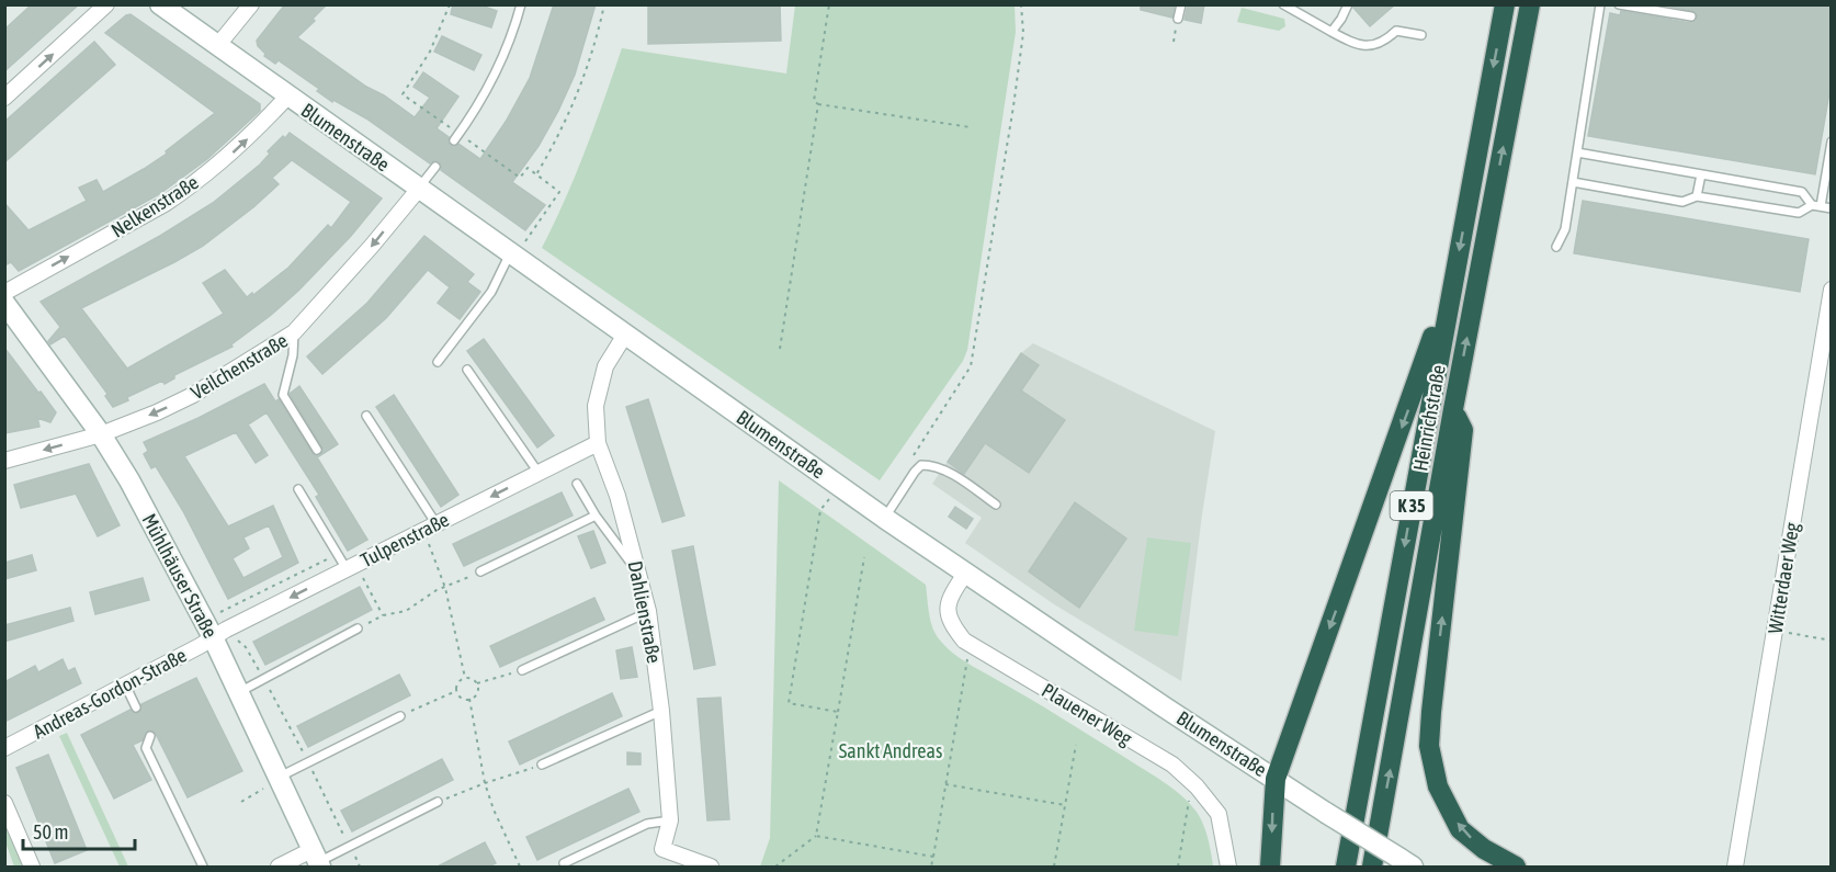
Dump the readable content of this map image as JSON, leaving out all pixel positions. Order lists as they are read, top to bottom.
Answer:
{
  "streets": {
    "highway": ["Heinrichstraße", "K 35"],
    "street": [
      "Blumenstraße",
      "Nelkenstraße",
      "Veilchenstraße",
      "Tulpenstraße",
      "Mühlhäuser Straße",
      "Witterdaer Weg",
      "Dahlienstraße",
      "Andreas-Gordon-Straße",
      "Plauener Weg"
    ]
  },
  "crossings": [
    ["Blumenstraße", "Nelkenstraße"],
    ["Blumenstraße", "Veilchenstraße"],
    ["Blumenstraße", "Dahlienstraße"],
    ["Blumenstraße", "Plauener Weg"],
    ["Veilchenstraße", "Mühlhäuser Straße"],
    ["Tulpenstraße", "Mühlhäuser Straße"],
    ["Tulpenstraße", "Dahlienstraße"],
    ["Tulpenstraße", "Andreas-Gordon-Straße"],
    ["Mühlhäuser Straße", "Andreas-Gordon-Straße"]
  ],
  "one_way": ["Nelkenstraße", "Veilchenstraße", "Tulpenstraße"],
  "parks": ["Sankt Andreas"],
  "scale_bar": "50 m"
}
